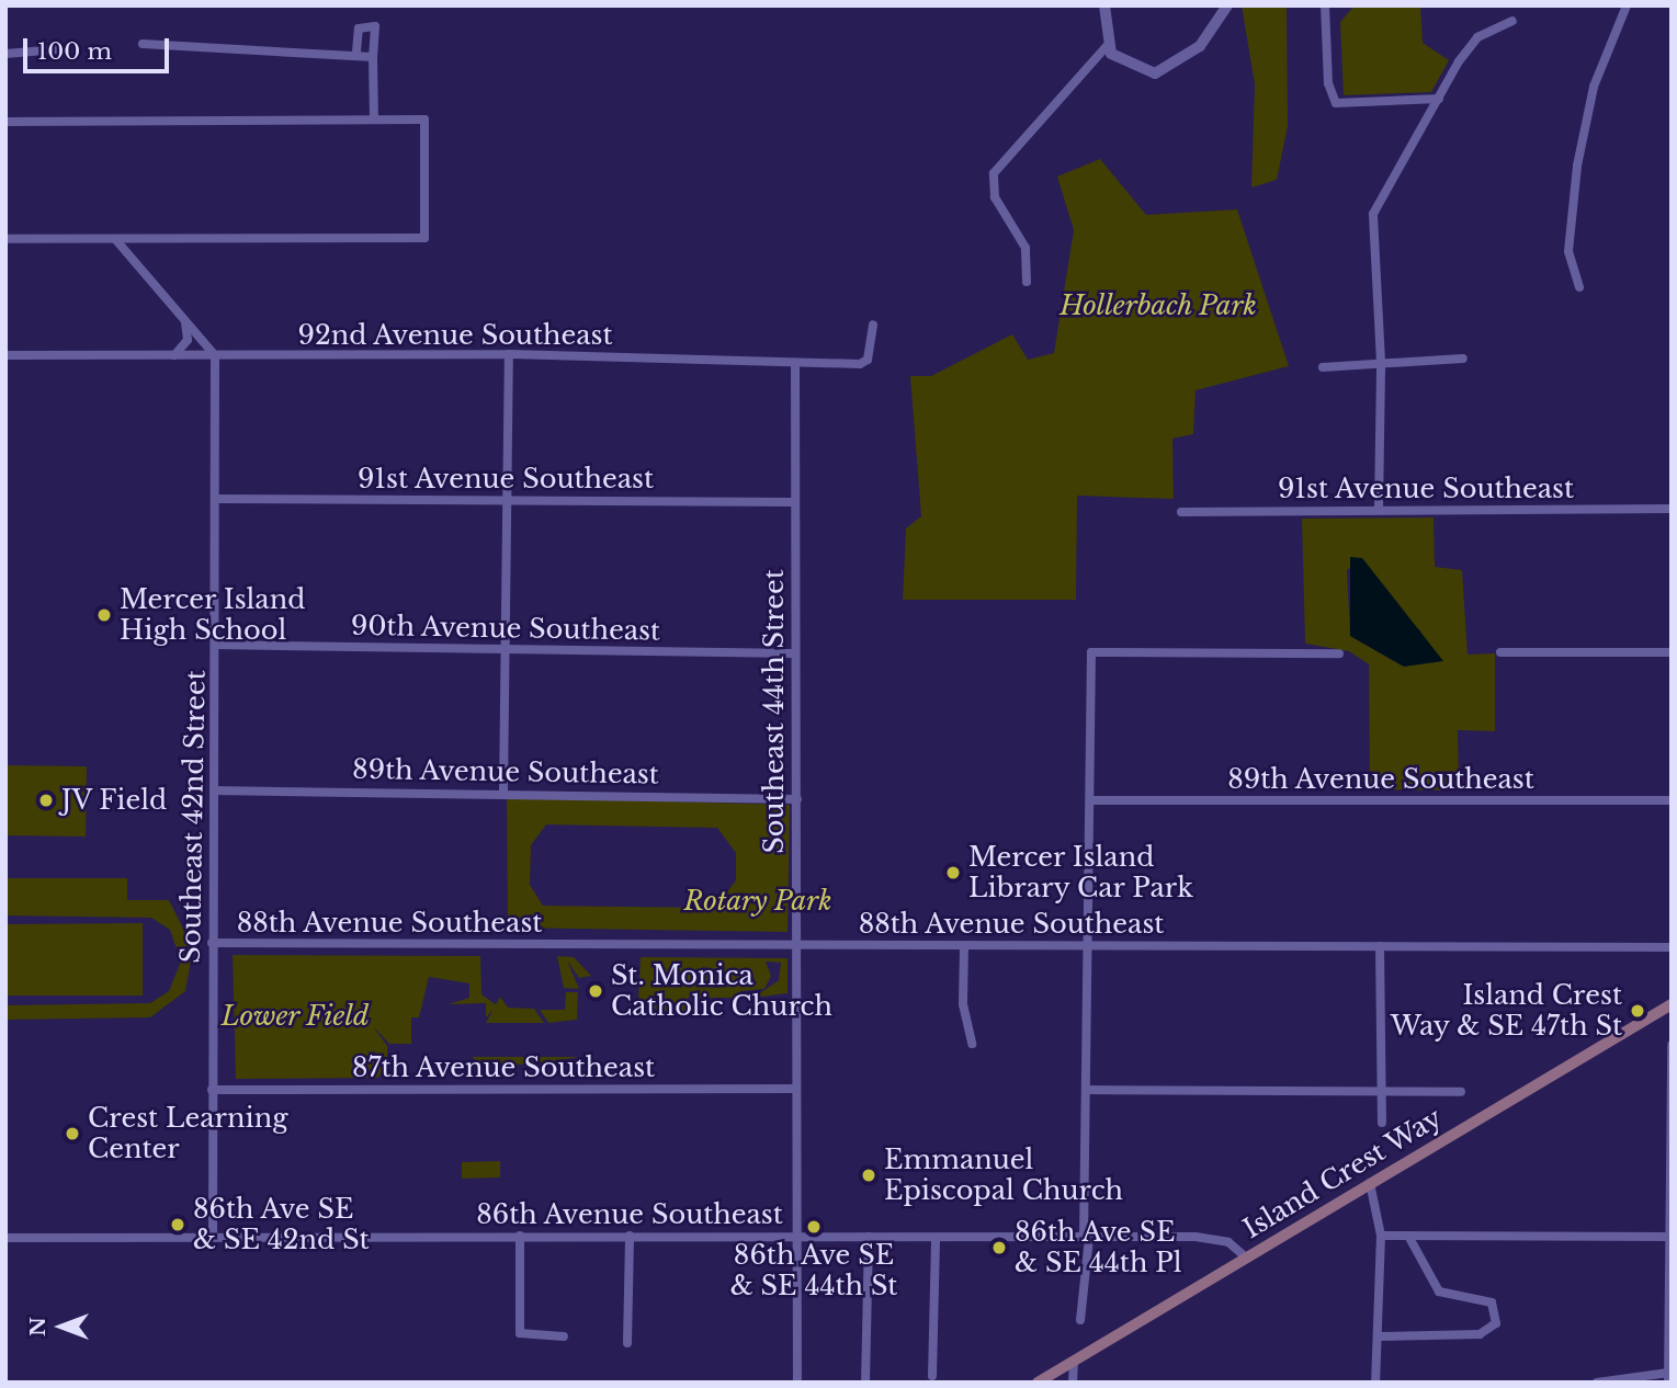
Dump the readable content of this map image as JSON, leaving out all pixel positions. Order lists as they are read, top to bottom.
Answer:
{
  "streets": {
    "main road": ["Island Crest Way"],
    "street": [
      "92nd Avenue Southeast",
      "91st Avenue Southeast",
      "90th Avenue Southeast",
      "Southeast 44th Street",
      "89th Avenue Southeast",
      "Southeast 42nd Street",
      "88th Avenue Southeast",
      "87th Avenue Southeast",
      "86th Avenue Southeast"
    ]
  },
  "crossings": [
    ["92nd Avenue Southeast", "Southeast 44th Street"],
    ["92nd Avenue Southeast", "Southeast 42nd Street"],
    ["91st Avenue Southeast", "Southeast 44th Street"],
    ["91st Avenue Southeast", "Southeast 42nd Street"],
    ["90th Avenue Southeast", "Southeast 44th Street"],
    ["90th Avenue Southeast", "Southeast 42nd Street"],
    ["Southeast 44th Street", "89th Avenue Southeast"],
    ["Southeast 44th Street", "88th Avenue Southeast"],
    ["Southeast 44th Street", "87th Avenue Southeast"],
    ["Southeast 44th Street", "86th Avenue Southeast"],
    ["89th Avenue Southeast", "Southeast 42nd Street"],
    ["Southeast 42nd Street", "88th Avenue Southeast"],
    ["Southeast 42nd Street", "87th Avenue Southeast"],
    ["Southeast 42nd Street", "86th Avenue Southeast"],
    ["Island Crest Way", "86th Avenue Southeast"]
  ],
  "parks": ["Hollerbach Park", "Rotary Park", "Lower Field"],
  "places": [
    "Mercer Island High School",
    "JV Field",
    "Mercer Island Library Car Park",
    "St. Monica Catholic Church",
    "Island Crest Way & SE 47th St",
    "Crest Learning Center",
    "Emmanuel Episcopal Church",
    "86th Ave SE & SE 42nd St",
    "86th Ave SE & SE 44th St",
    "86th Ave SE & SE 44th Pl"
  ],
  "scale_bar": "100 m",
  "north": "left"
}
